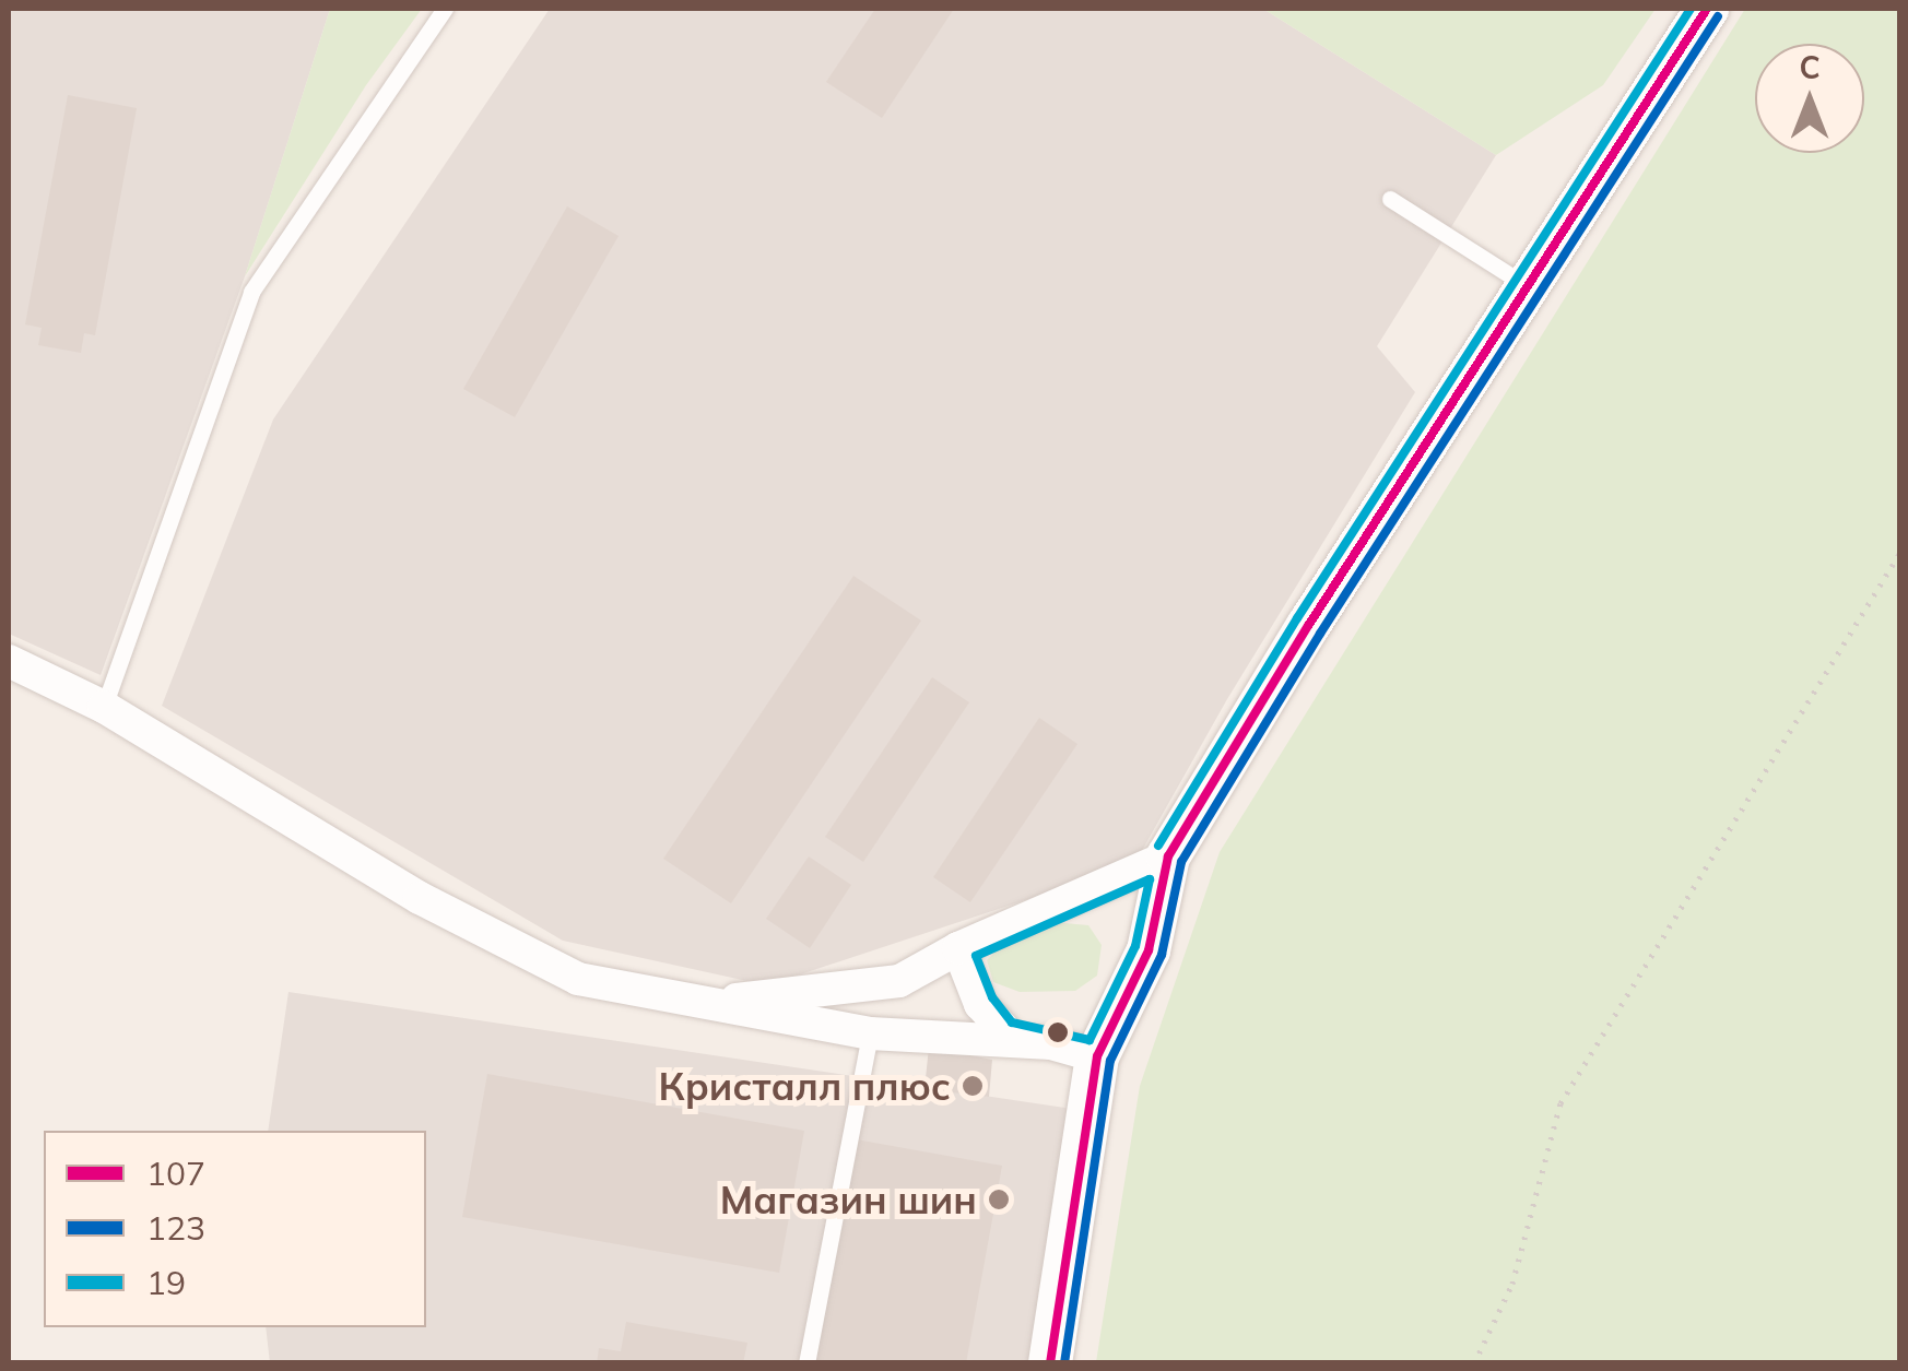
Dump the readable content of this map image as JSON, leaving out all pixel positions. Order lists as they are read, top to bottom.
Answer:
{
  "places": ["Кристалл плюс", "Магазин шин"],
  "lines": ["transit line 107", "transit line 19", "transit line 123"],
  "legend": ["107", "123", "19"],
  "north": "top"
}
